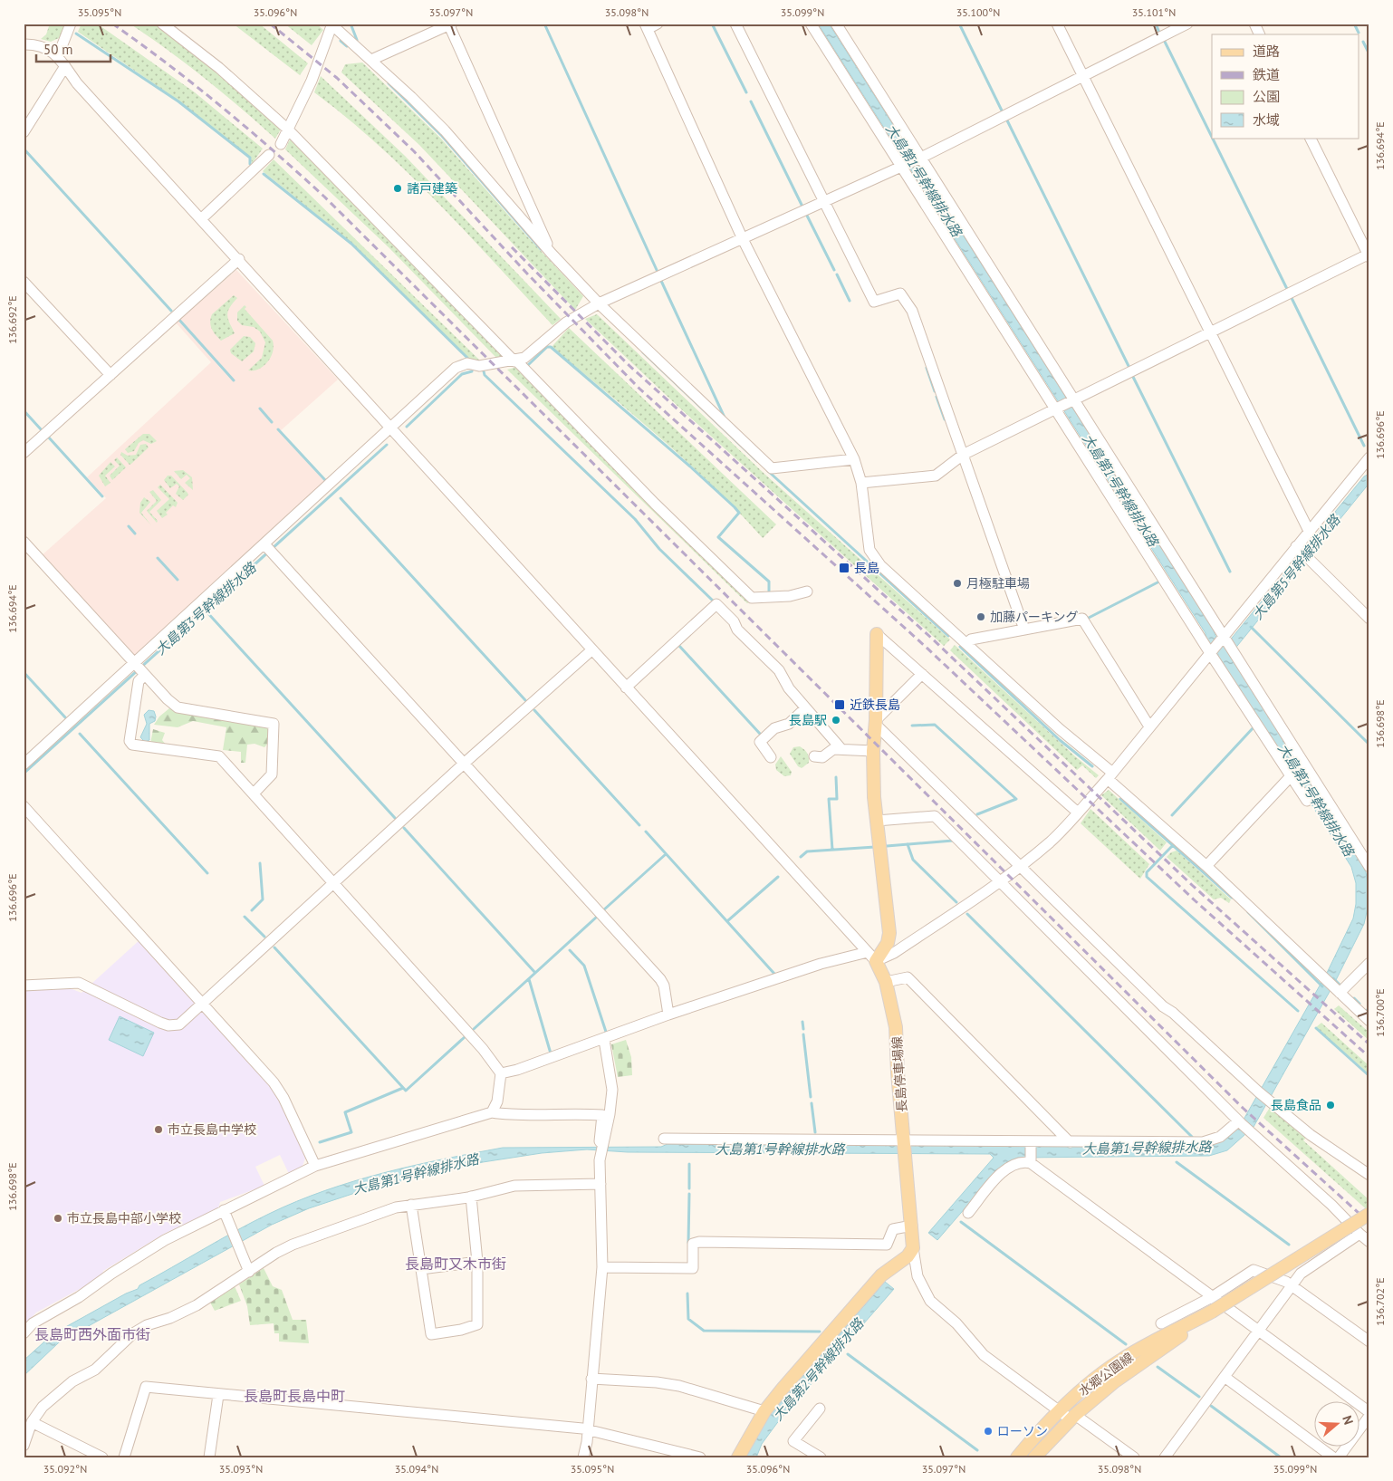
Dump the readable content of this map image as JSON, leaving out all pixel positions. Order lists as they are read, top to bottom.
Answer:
{
  "streets": {
    "main road": ["長島停車場線", "水郷公園線"]
  },
  "districts": ["長島町又木市街", "長島町西外面市街", "長島町長島中町"],
  "water": [
    "大島第1号幹線排水路",
    "大島第5号幹線排水路",
    "大島第3号幹線排水路",
    "大島第2号幹線排水路"
  ],
  "places": {
    "other": [
      "諸戸建築",
      "月極駐車場",
      "加藤パーキング",
      "長島駅",
      "長島食品",
      "市立長島中学校",
      "市立長島中部小学校",
      "ローソン"
    ],
    "transit": ["長島", "近鉄長島"]
  },
  "legend": [
    "道路",
    "鉄道",
    "公園",
    "水域"
  ],
  "scale_bar": "50 m",
  "north": "right",
  "coordinates": [
    "35.095°N",
    "35.096°N",
    "35.097°N",
    "35.098°N",
    "35.099°N",
    "35.100°N",
    "35.101°N",
    "136.694°E",
    "136.692°E",
    "136.696°E",
    "136.698°E",
    "136.700°E",
    "136.702°E",
    "35.092°N",
    "35.093°N",
    "35.094°N"
  ]
}
